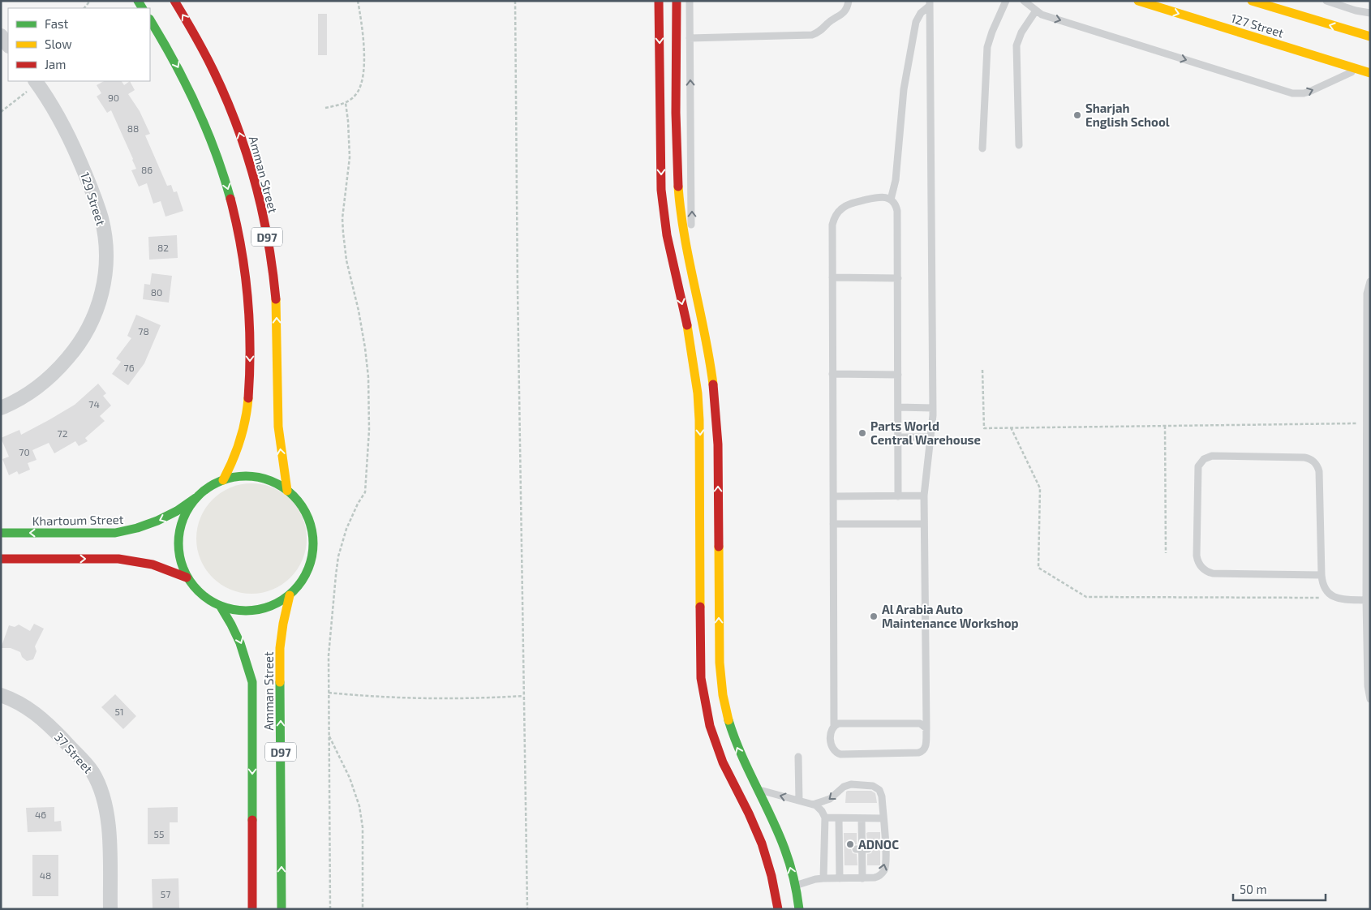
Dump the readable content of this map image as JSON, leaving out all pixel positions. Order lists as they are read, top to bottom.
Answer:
{
  "streets": {
    "main road": [
      "127 Street",
      "Amman Street",
      "D97",
      "Khartoum Street"
    ],
    "street": ["129 Street", "37 Street"]
  },
  "crossings": [
    ["Amman Street", "D97"],
    ["Amman Street", "Khartoum Street"],
    ["D97", "Khartoum Street"]
  ],
  "places": [
    "Sharjah English School",
    "Parts World Central Warehouse",
    "Al Arabia Auto Maintenance Workshop",
    "ADNOC"
  ],
  "house_numbers": [
    "90",
    "88",
    "86",
    "82",
    "80",
    "78",
    "76",
    "74",
    "72",
    "70",
    "51",
    "46",
    "55",
    "48",
    "57"
  ],
  "legend": ["Fast", "Slow", "Jam"],
  "scale_bar": "50 m"
}
